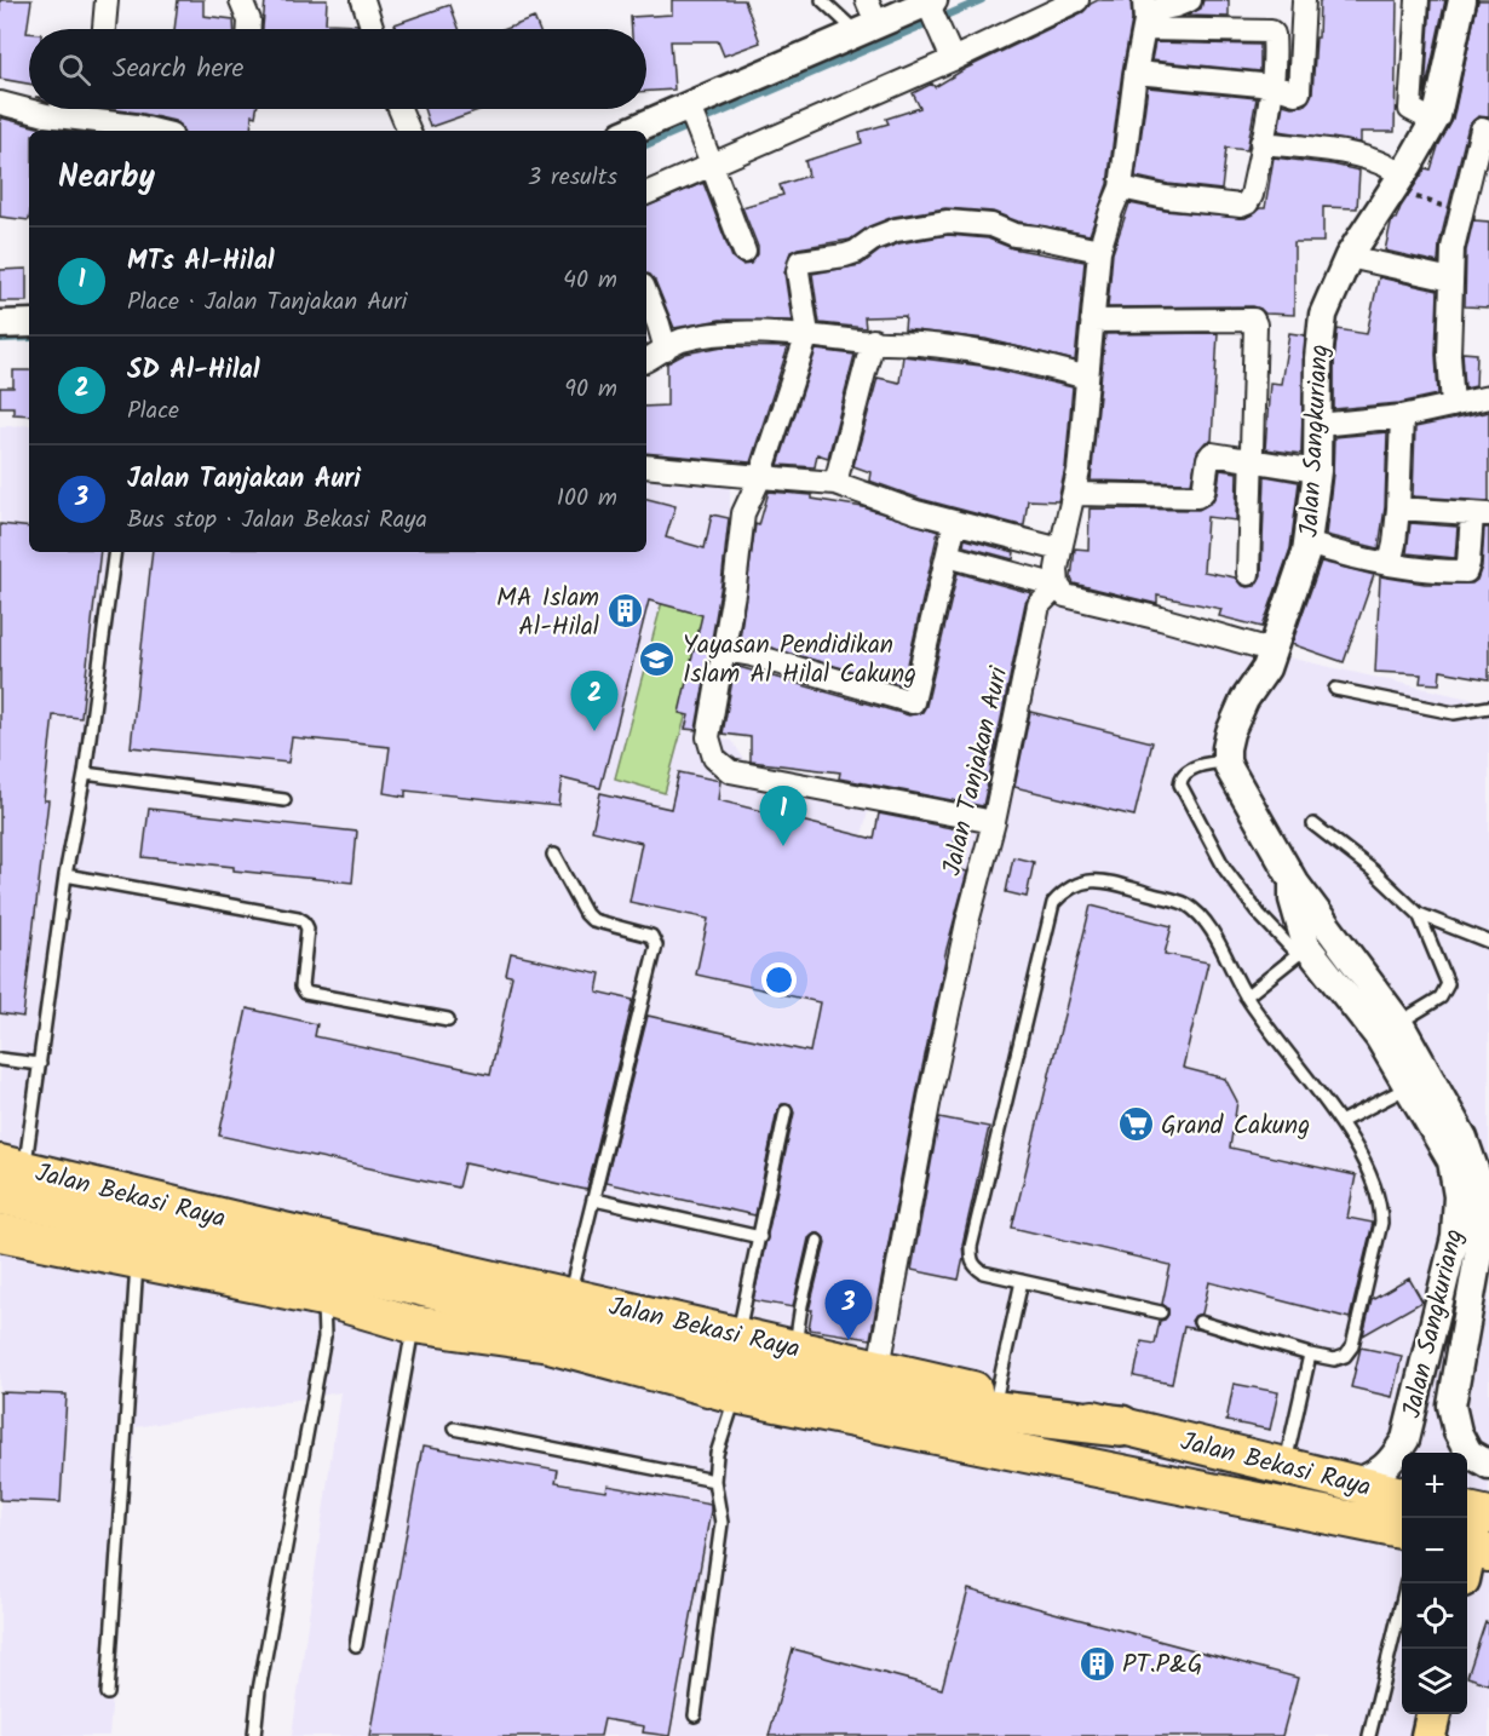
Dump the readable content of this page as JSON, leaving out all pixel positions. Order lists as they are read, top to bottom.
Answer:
{
  "streets": {
    "highway": ["Jalan Bekasi Raya"],
    "street": ["Jalan Sangkuriang", "Jalan Tanjakan Auri"]
  },
  "crossings": [
    ["Jalan Sangkuriang", "Jalan Bekasi Raya"],
    ["Jalan Tanjakan Auri", "Jalan Bekasi Raya"]
  ],
  "places": {
    "building": ["MA Islam Al-Hilal", "PT.P&G"],
    "school or university": ["Yayasan Pendidikan Islam Al Hilal Cakung"],
    "supermarket": ["Grand Cakung"]
  },
  "page": {
    "search": "Search here",
    "heading": ["Nearby", "3 results"],
    "list": [
      {
        "mark": "1",
        "name": "MTs Al-Hilal",
        "note": "Place · Jalan Tanjakan Auri",
        "value": "40 m"
      },
      {
        "mark": "2",
        "name": "SD Al-Hilal",
        "note": "Place",
        "value": "90 m"
      },
      {
        "mark": "3",
        "name": "Jalan Tanjakan Auri",
        "note": "Bus stop · Jalan Bekasi Raya",
        "value": "100 m"
      }
    ],
    "pins": ["2", "1", "3"],
    "map_buttons": ["+", "−"]
  }
}
